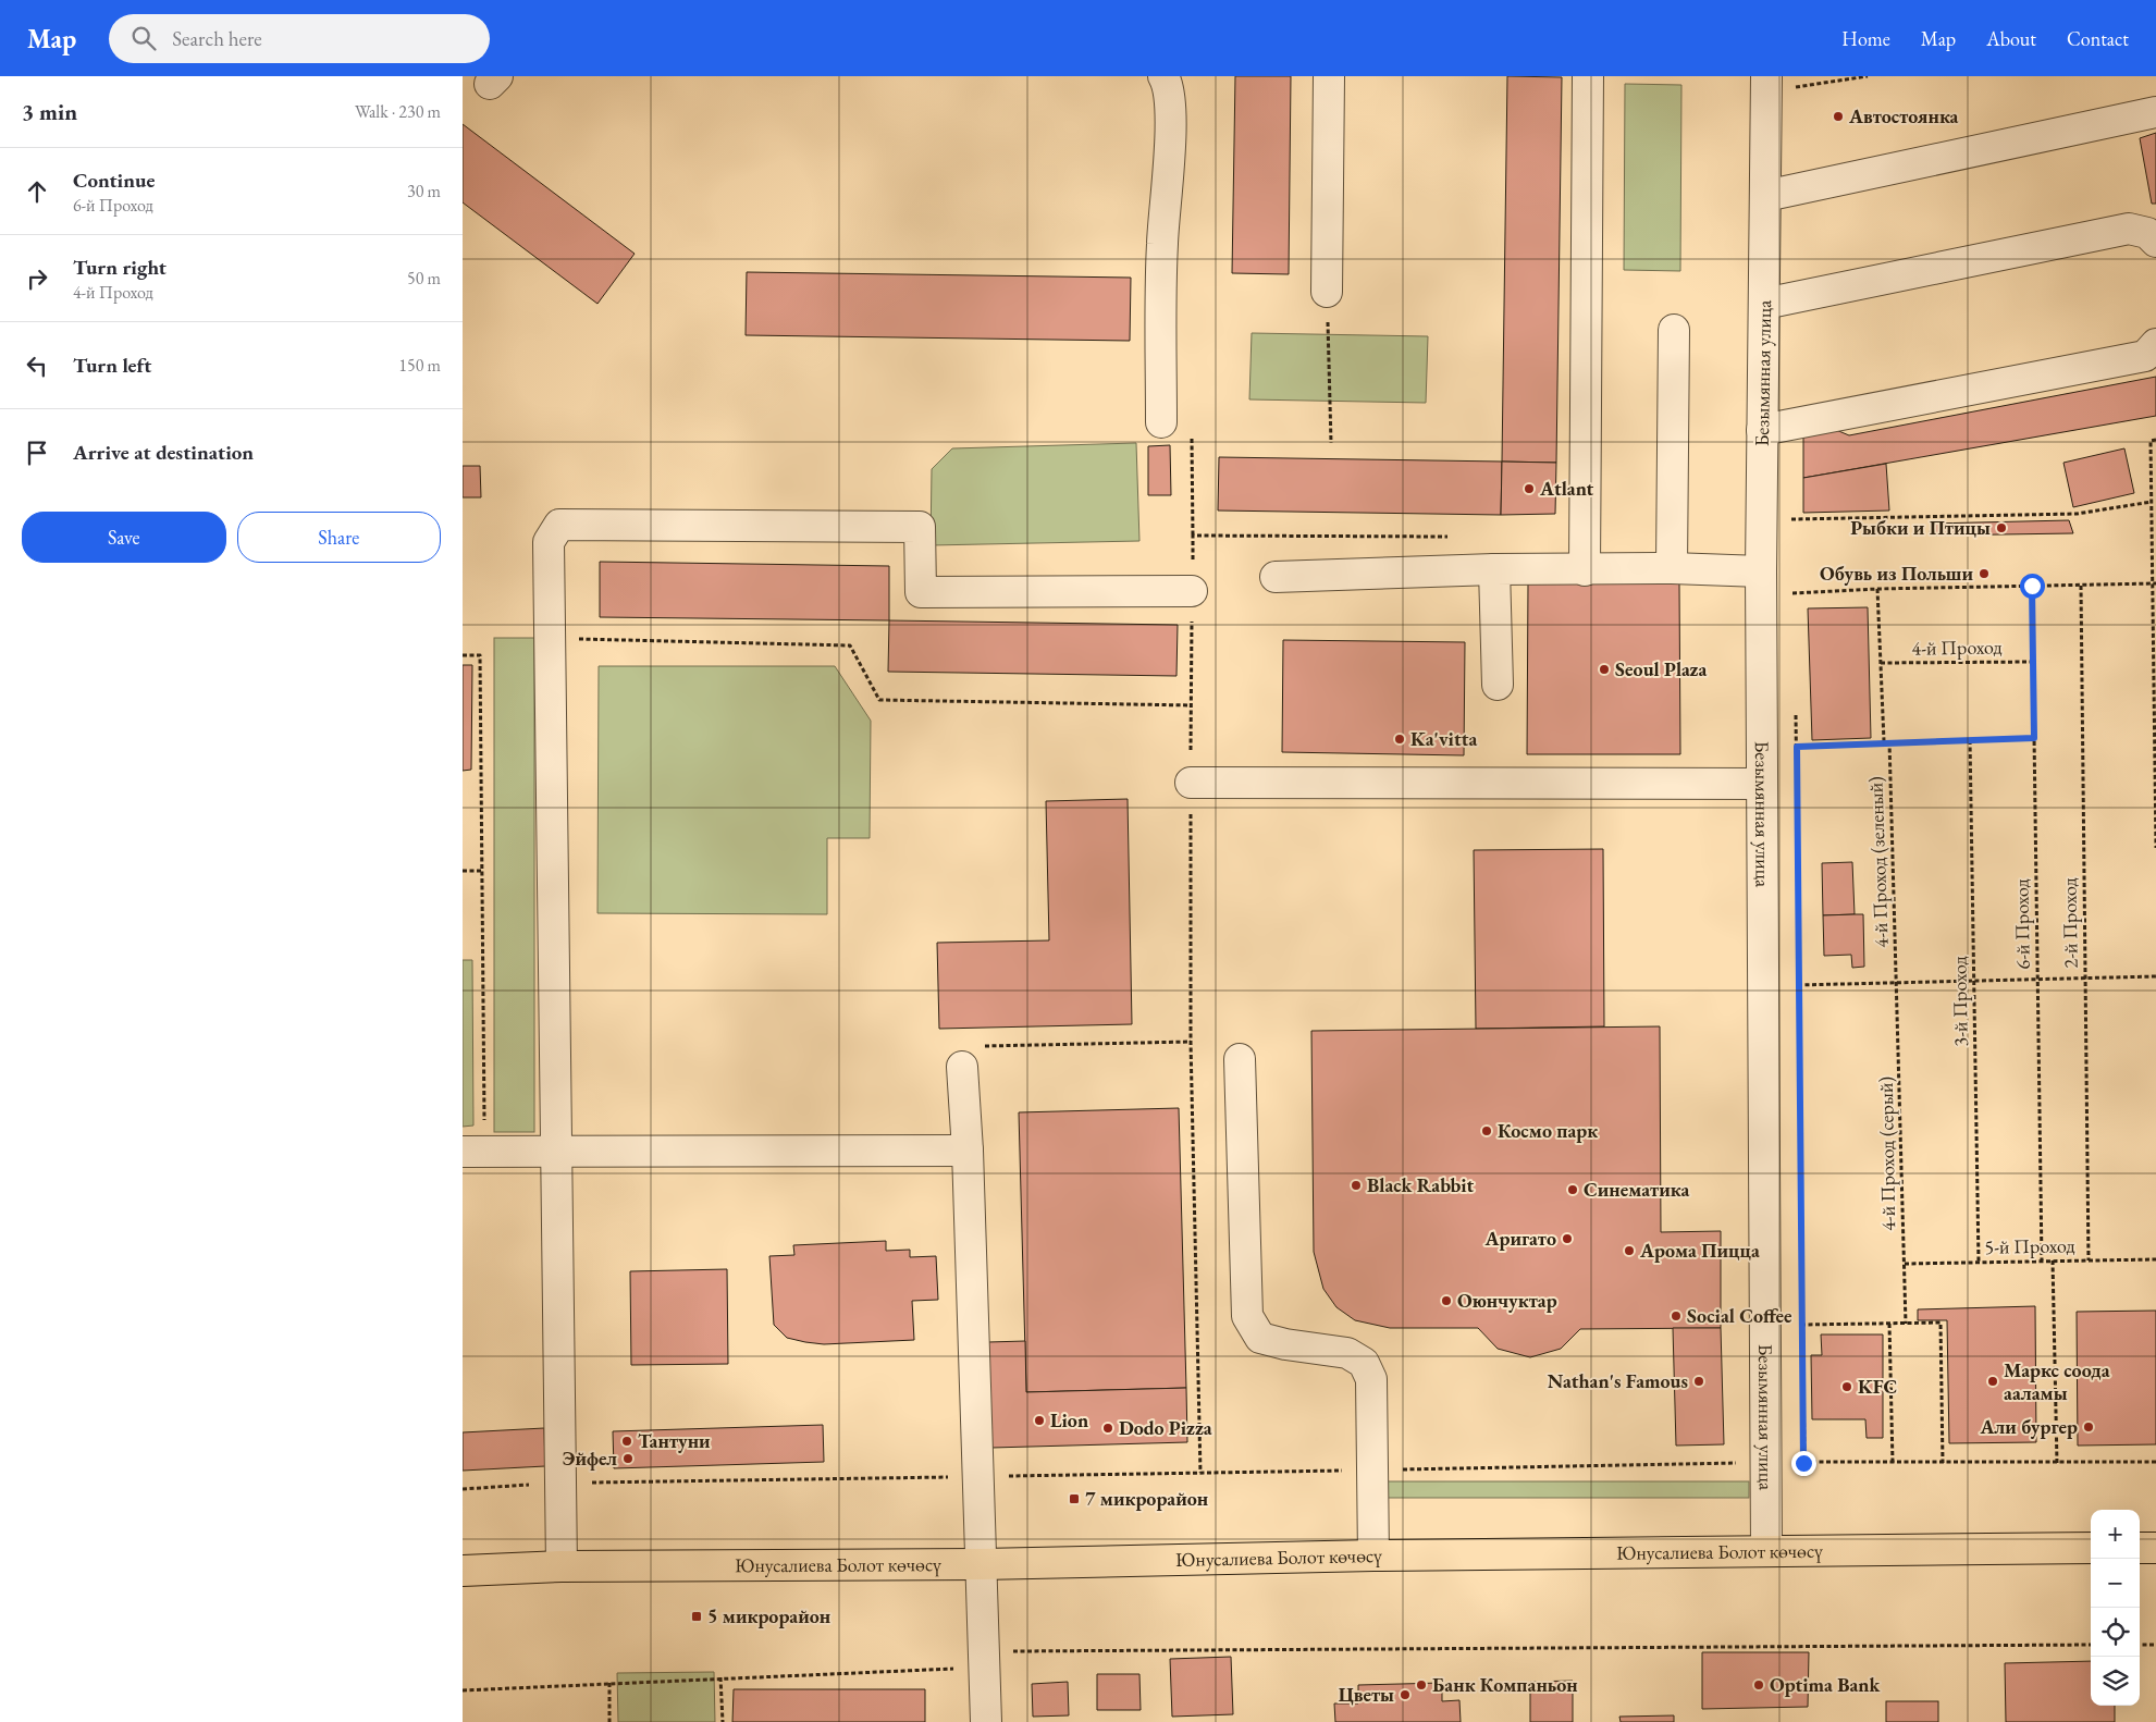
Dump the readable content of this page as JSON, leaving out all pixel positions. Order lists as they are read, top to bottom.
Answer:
{
  "streets": {
    "main road": ["Юнусалиева Болот көчөсү"],
    "street": ["Безымянная улица"],
    "path": [
      "4-й Проход",
      "4-й Проход (зеленый)",
      "2-й Проход",
      "6-й Проход",
      "3-й Проход",
      "4-й Проход (серый)",
      "5-й Проход"
    ]
  },
  "crossings": [
    ["Безымянная улица", "Юнусалиева Болот көчөсү"],
    ["4-й Проход", "6-й Проход"],
    ["4-й Проход (зеленый)", "4-й Проход (серый)"],
    ["2-й Проход", "5-й Проход"],
    ["6-й Проход", "5-й Проход"],
    ["3-й Проход", "5-й Проход"],
    ["4-й Проход (серый)", "5-й Проход"]
  ],
  "places": {
    "other": [
      "Автостоянка",
      "Atlant",
      "Рыбки и Птицы",
      "Обувь из Польши",
      "Seoul Plaza",
      "Ka'vitta",
      "Космо парк",
      "Black Rabbit",
      "Синематика",
      "Аригато",
      "Арома Пицца",
      "Оюнчуктар",
      "Social Coffee",
      "Nathan's Famous",
      "Маркс соода ааламы",
      "KFC",
      "Lion",
      "Али бургер",
      "Dodo Pizza",
      "Тантуни",
      "Эйфел",
      "Банк Компаньон",
      "Optima Bank",
      "Цветы"
    ],
    "transit": ["7 микрорайон", "5 микрорайон"]
  },
  "page": {
    "header": "Map",
    "search": "Search here",
    "nav": [
      "Home",
      "Map",
      "About",
      "Contact"
    ],
    "heading": ["3 min", "Walk · 230 m"],
    "list": [
      ["Continue", "6-й Проход", "30 m"],
      ["Turn right", "4-й Проход", "50 m"],
      ["Turn left", "150 m"],
      "Arrive at destination"
    ],
    "buttons": ["Save", "Share"],
    "map_buttons": ["+", "−"]
  }
}
